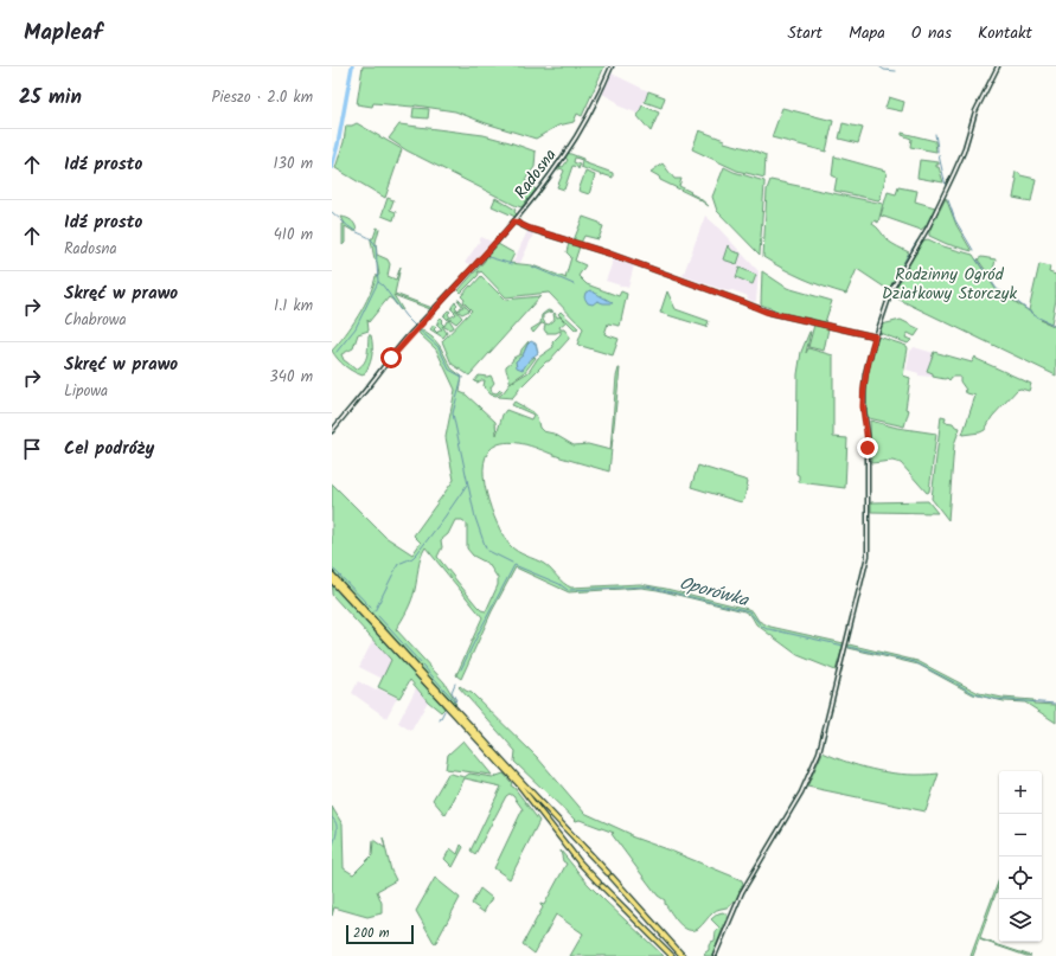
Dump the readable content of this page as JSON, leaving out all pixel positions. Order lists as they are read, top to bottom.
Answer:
{
  "streets": {
    "street": ["Radosna"]
  },
  "water": ["Oporówka"],
  "parks": ["Rodzinny Ogród Działkowy Storczyk"],
  "scale_bar": "200 m",
  "page": {
    "header": "Mapleaf",
    "nav": [
      "Start",
      "Mapa",
      "O nas",
      "Kontakt"
    ],
    "heading": ["25 min", "Pieszo · 2.0 km"],
    "list": [
      ["Idź prosto", "130 m"],
      ["Idź prosto", "Radosna", "410 m"],
      ["Skręć w prawo", "Chabrowa", "1.1 km"],
      ["Skręć w prawo", "Lipowa", "340 m"],
      "Cel podróży"
    ],
    "map_buttons": ["+", "−"],
    "scale": "200 m"
  }
}
